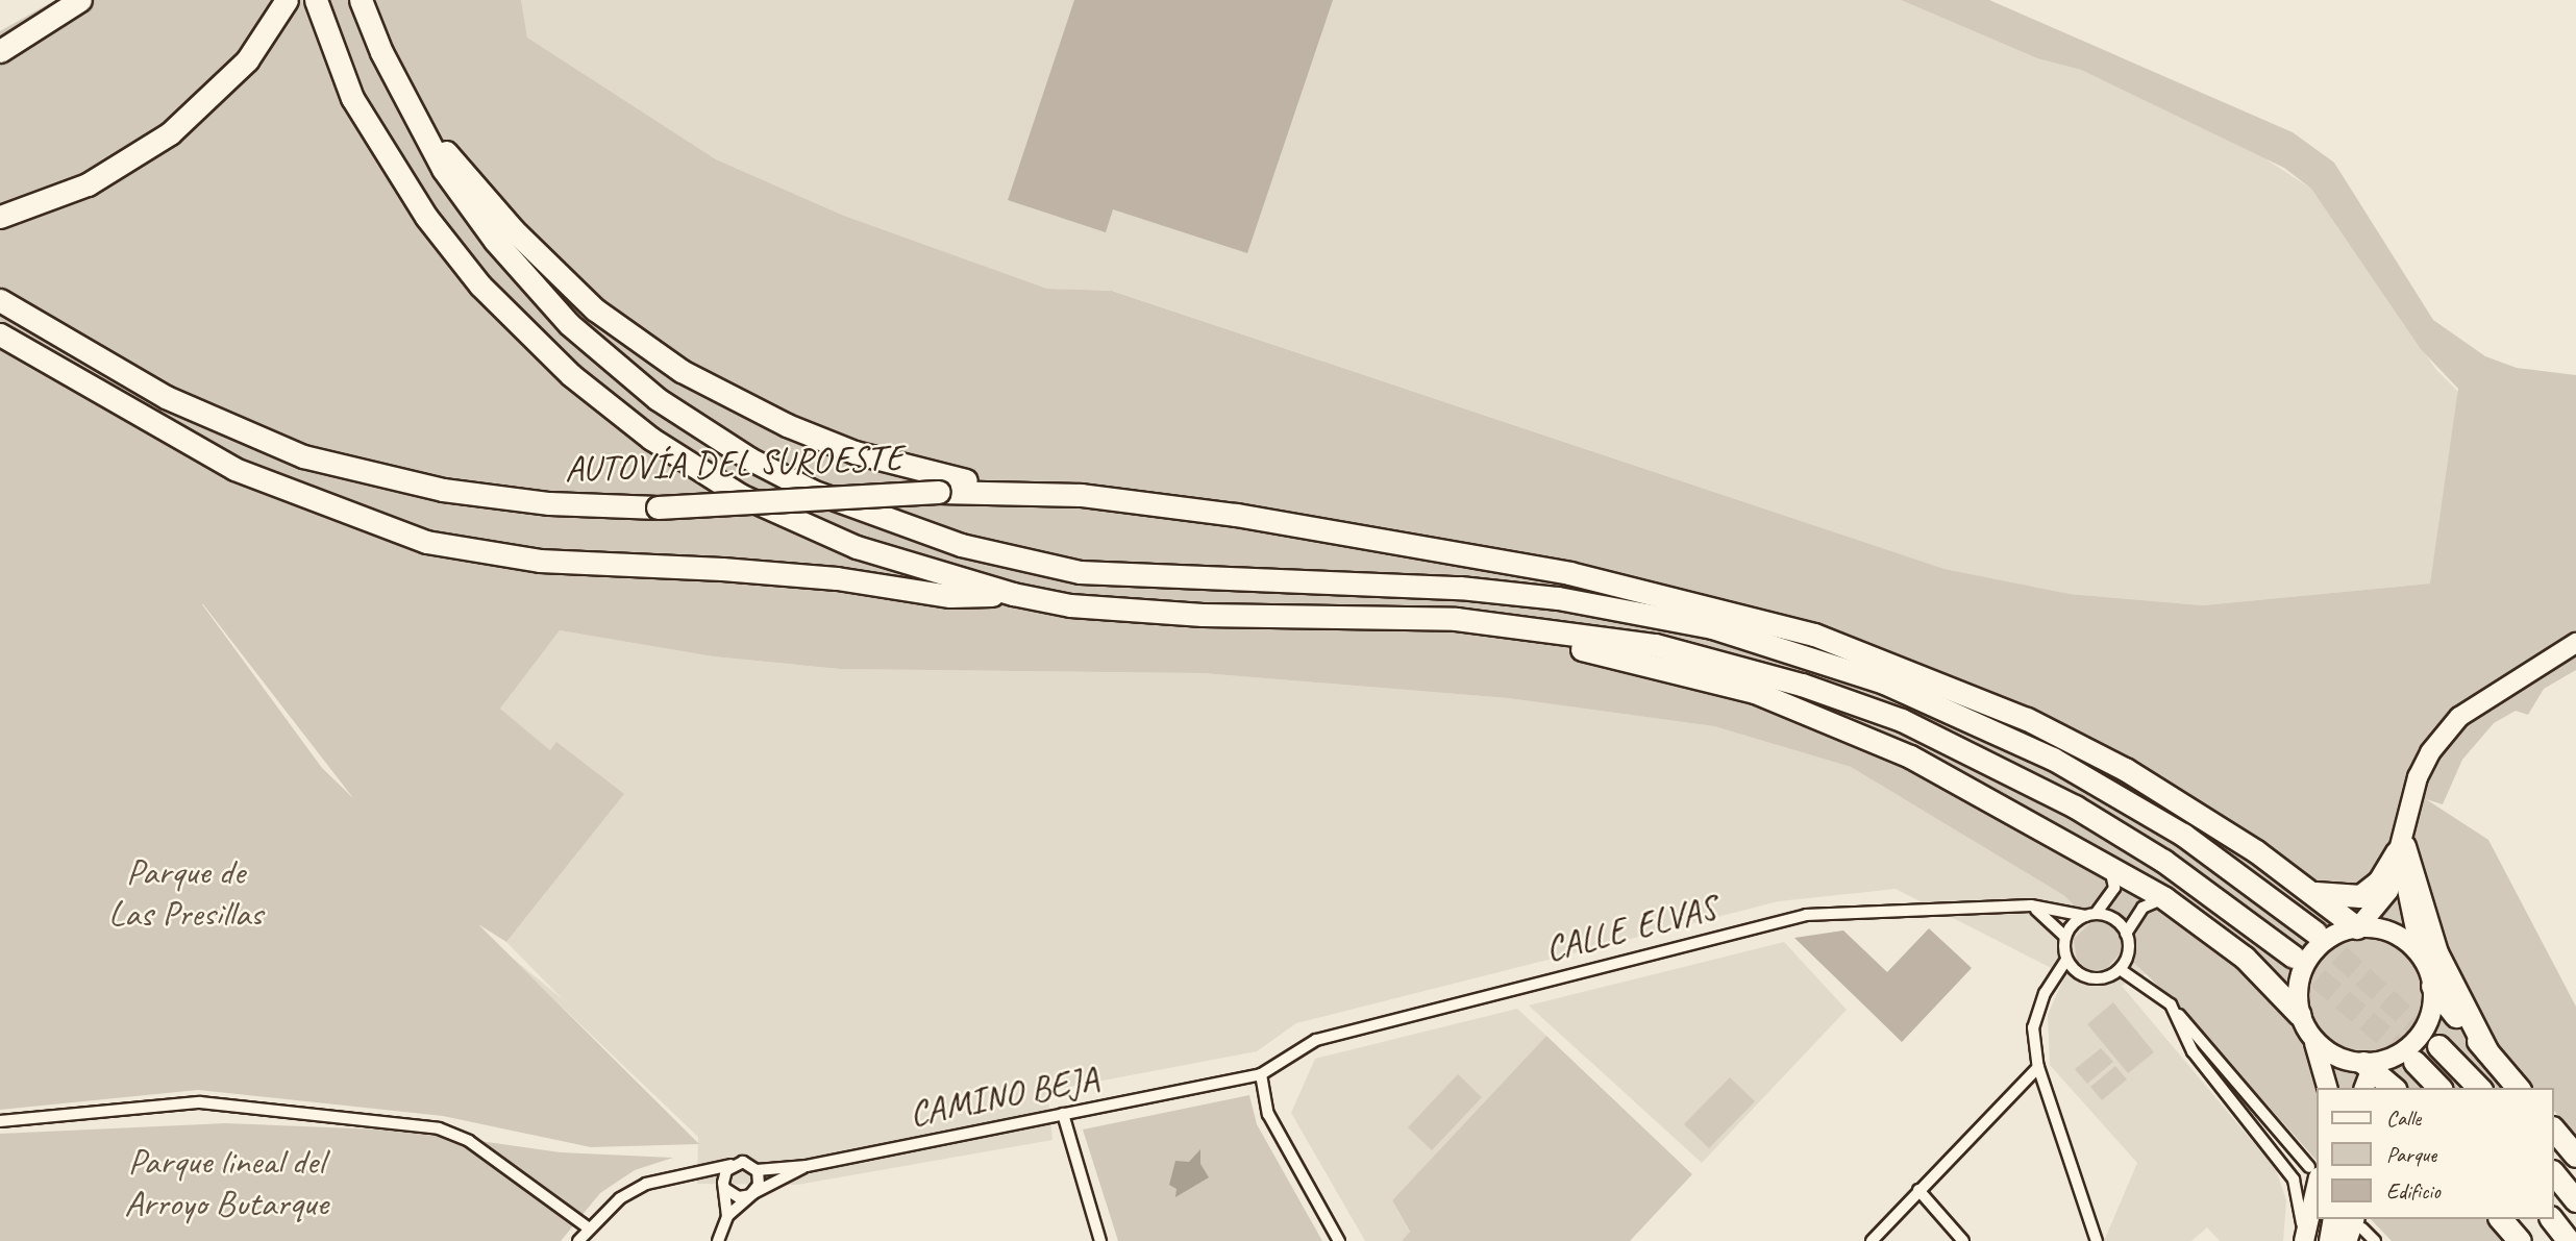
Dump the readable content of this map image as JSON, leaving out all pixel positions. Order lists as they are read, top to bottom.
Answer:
{
  "streets": {
    "highway": ["AUTOVÍA DEL SUROESTE"],
    "street": ["CALLE ELVAS", "CAMINO BEJA"]
  },
  "crossings": [
    ["CALLE ELVAS", "CAMINO BEJA"]
  ],
  "parks": ["Parque de Las Presillas", "Parque lineal del Arroyo Butarque"],
  "legend": ["Calle", "Parque", "Edificio"]
}
